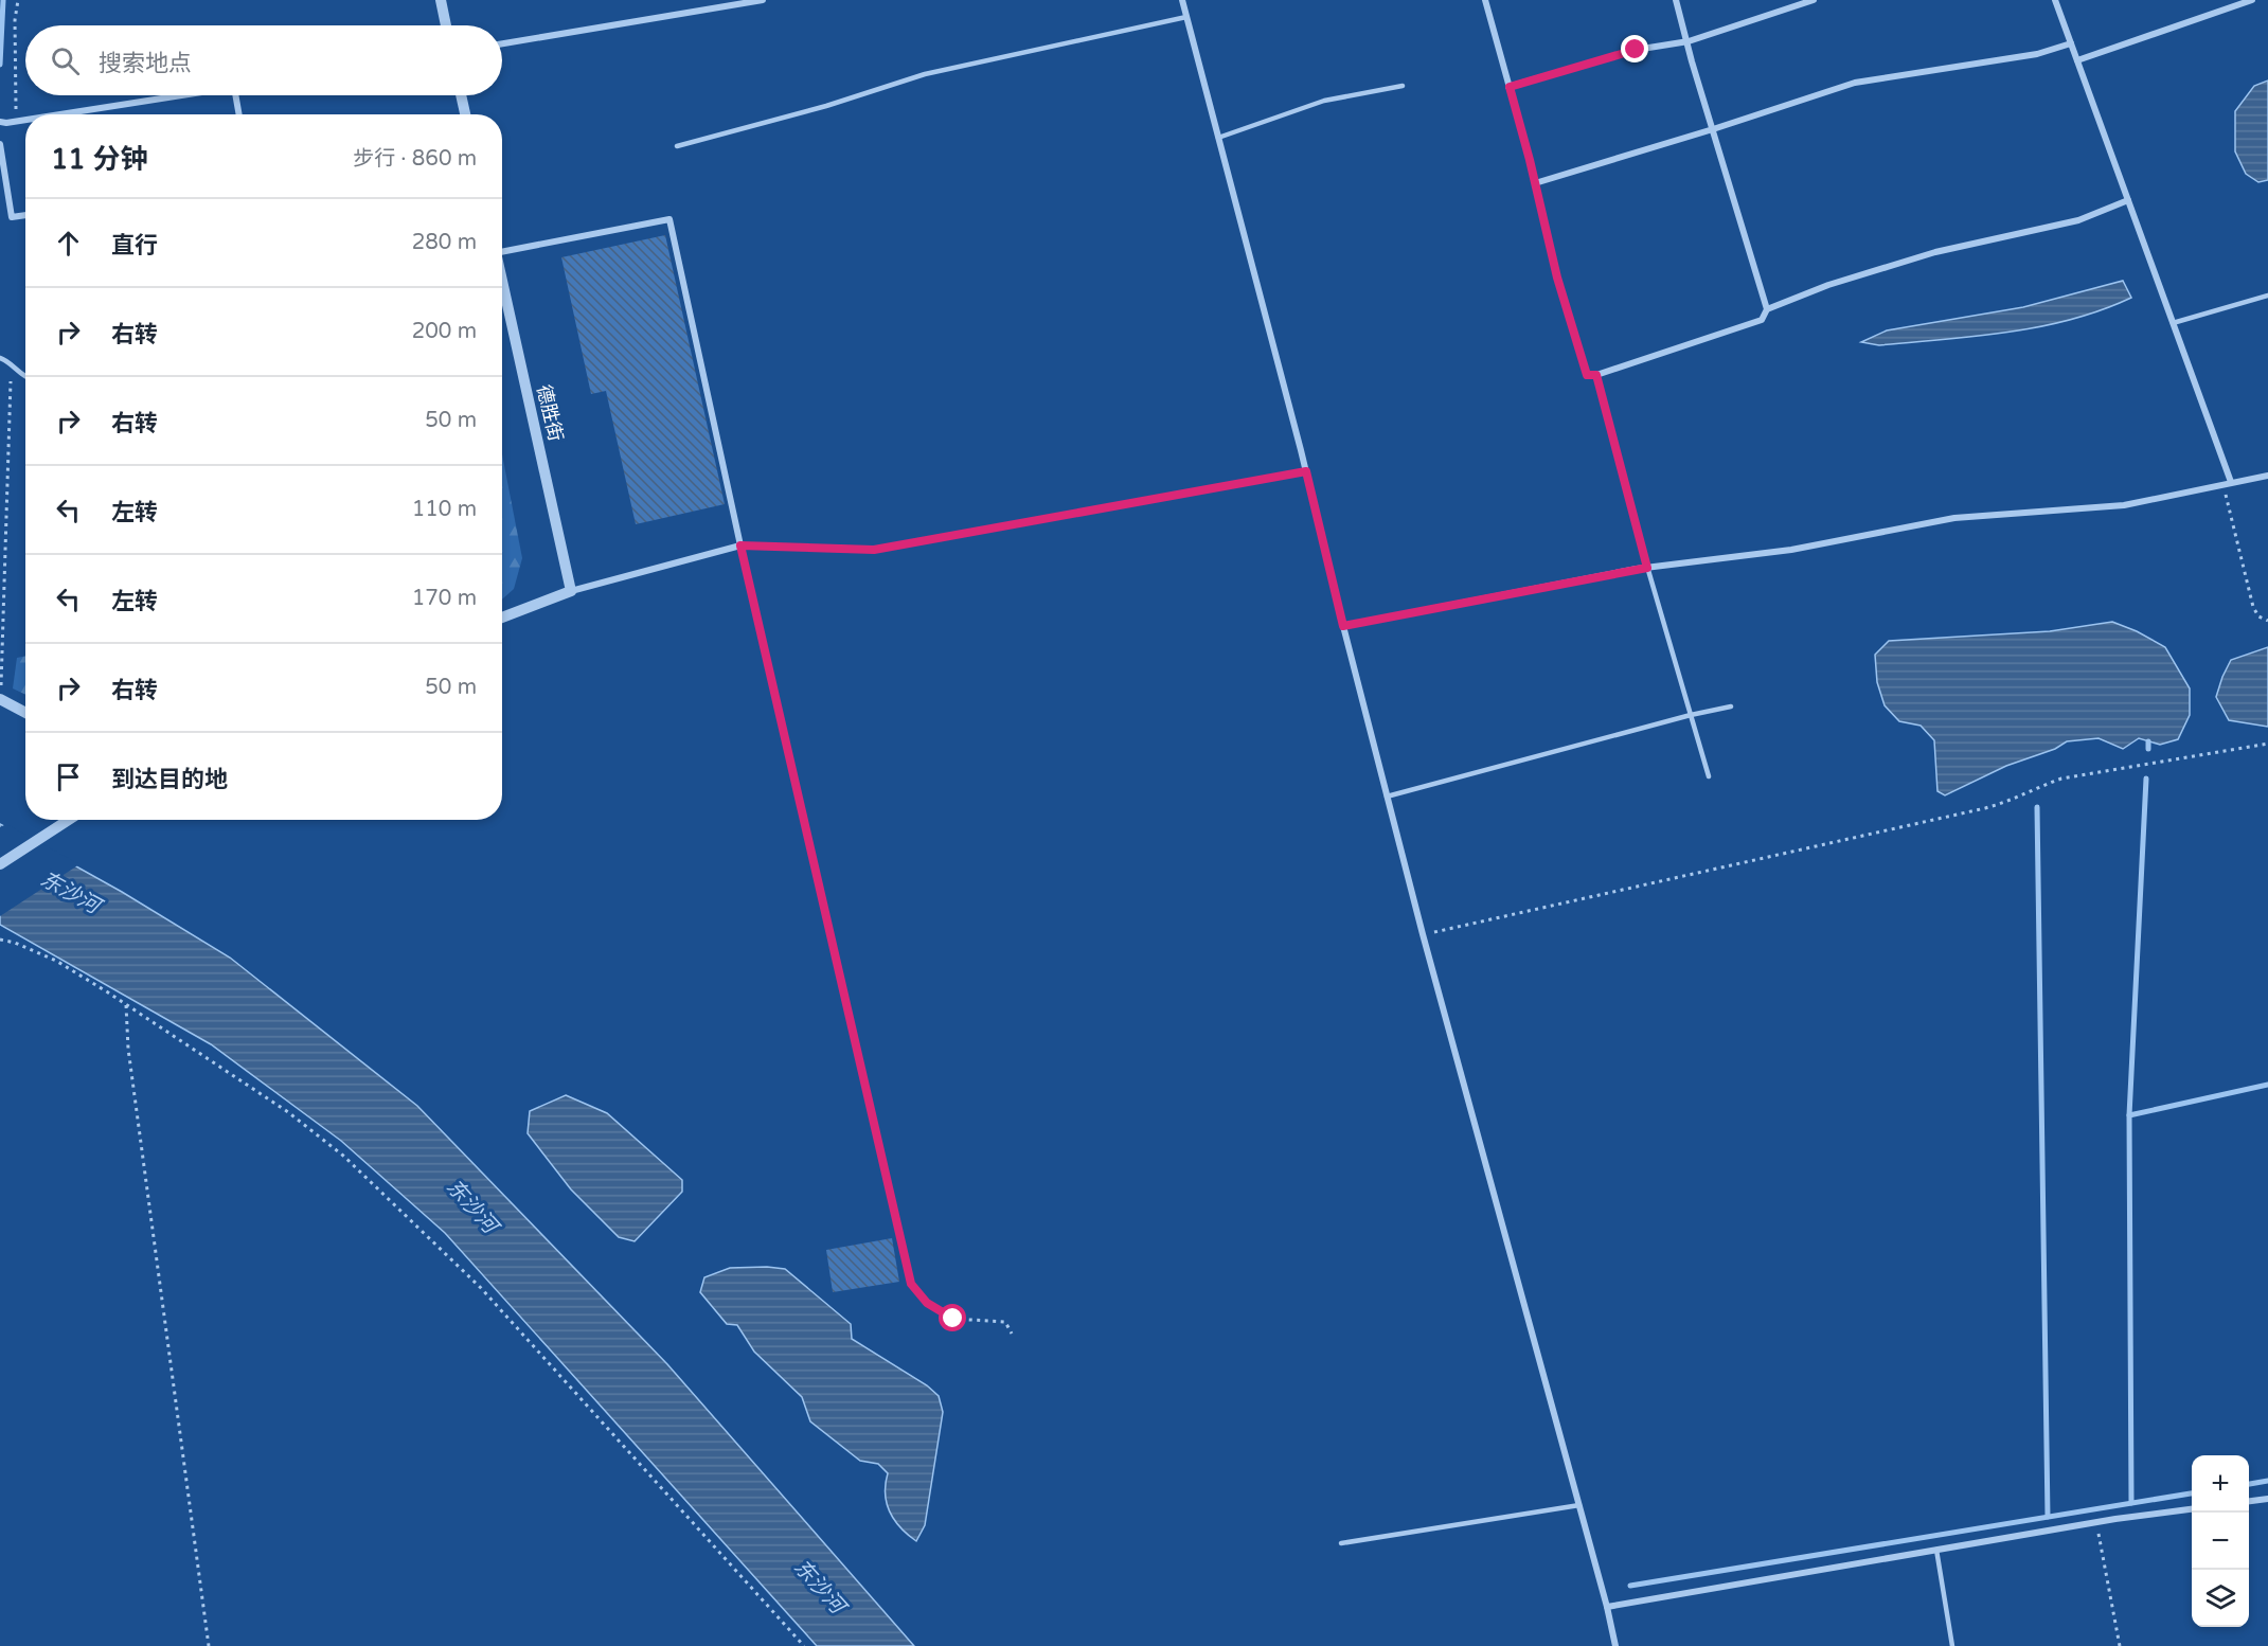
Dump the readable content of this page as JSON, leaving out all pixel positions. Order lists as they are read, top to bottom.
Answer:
{
  "streets": {
    "street": ["德胜街"]
  },
  "water": ["东沙河"],
  "page": {
    "search": "搜索地点",
    "heading": ["11 分钟", "步行 · 860 m"],
    "list": [
      ["直行", "280 m"],
      ["右转", "200 m"],
      ["右转", "50 m"],
      ["左转", "110 m"],
      ["左转", "170 m"],
      ["右转", "50 m"],
      "到达目的地"
    ],
    "map_buttons": ["+", "−"]
  }
}
